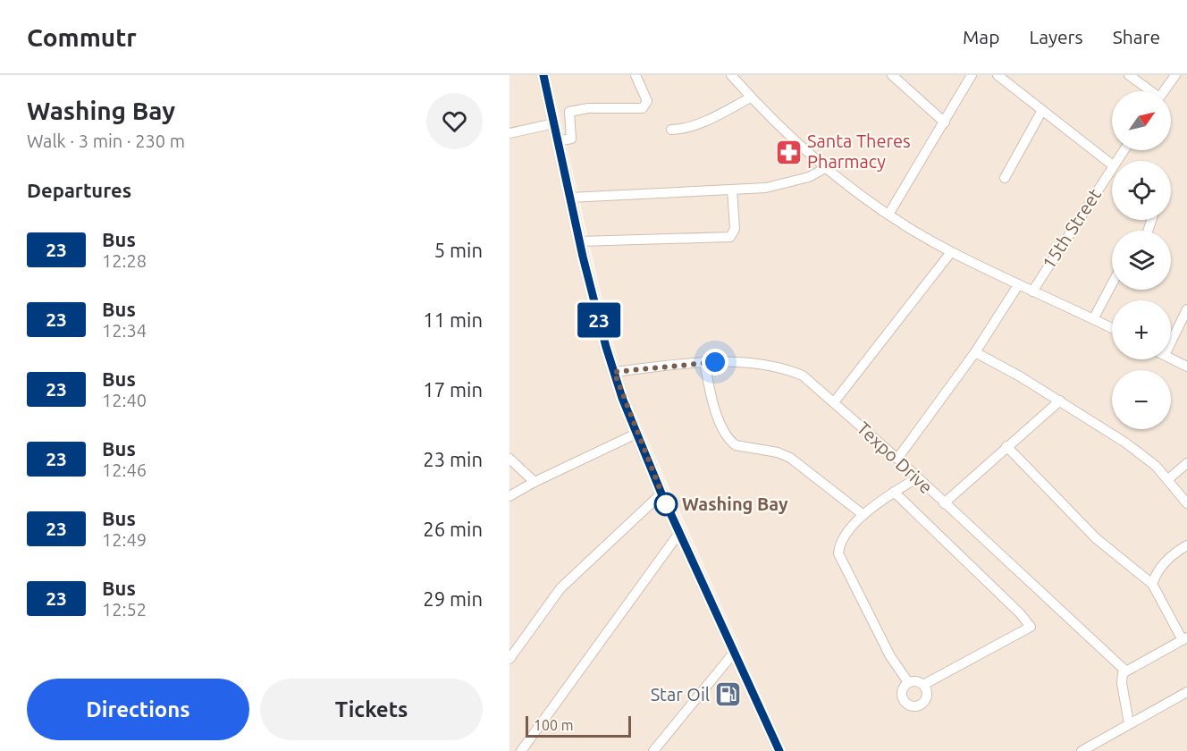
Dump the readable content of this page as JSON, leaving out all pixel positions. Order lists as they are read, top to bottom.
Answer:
{
  "streets": {
    "street": ["15th Street", "Texpo Drive"]
  },
  "places": {
    "pharmacy": ["Santa Theres Pharmacy"],
    "other": ["Washing Bay"],
    "fuel station": ["Star Oil"]
  },
  "lines": ["bus line 23"],
  "scale_bar": "100 m",
  "north": "top right",
  "page": {
    "header": "Commutr",
    "nav": ["Map", "Layers", "Share"],
    "heading": [
      ["Washing Bay", "Walk · 3 min · 230 m"],
      "Departures"
    ],
    "on_map": "23",
    "map_buttons": ["+", "−"],
    "list": [
      {
        "mark": "23",
        "name": "Bus",
        "note": "12:28",
        "value": "5 min"
      },
      {
        "mark": "23",
        "name": "Bus",
        "note": "12:34",
        "value": "11 min"
      },
      {
        "mark": "23",
        "name": "Bus",
        "note": "12:40",
        "value": "17 min"
      },
      {
        "mark": "23",
        "name": "Bus",
        "note": "12:46",
        "value": "23 min"
      },
      {
        "mark": "23",
        "name": "Bus",
        "note": "12:49",
        "value": "26 min"
      },
      {
        "mark": "23",
        "name": "Bus",
        "note": "12:52",
        "value": "29 min"
      }
    ],
    "buttons": ["Directions", "Tickets"],
    "scale": "100 m"
  }
}
